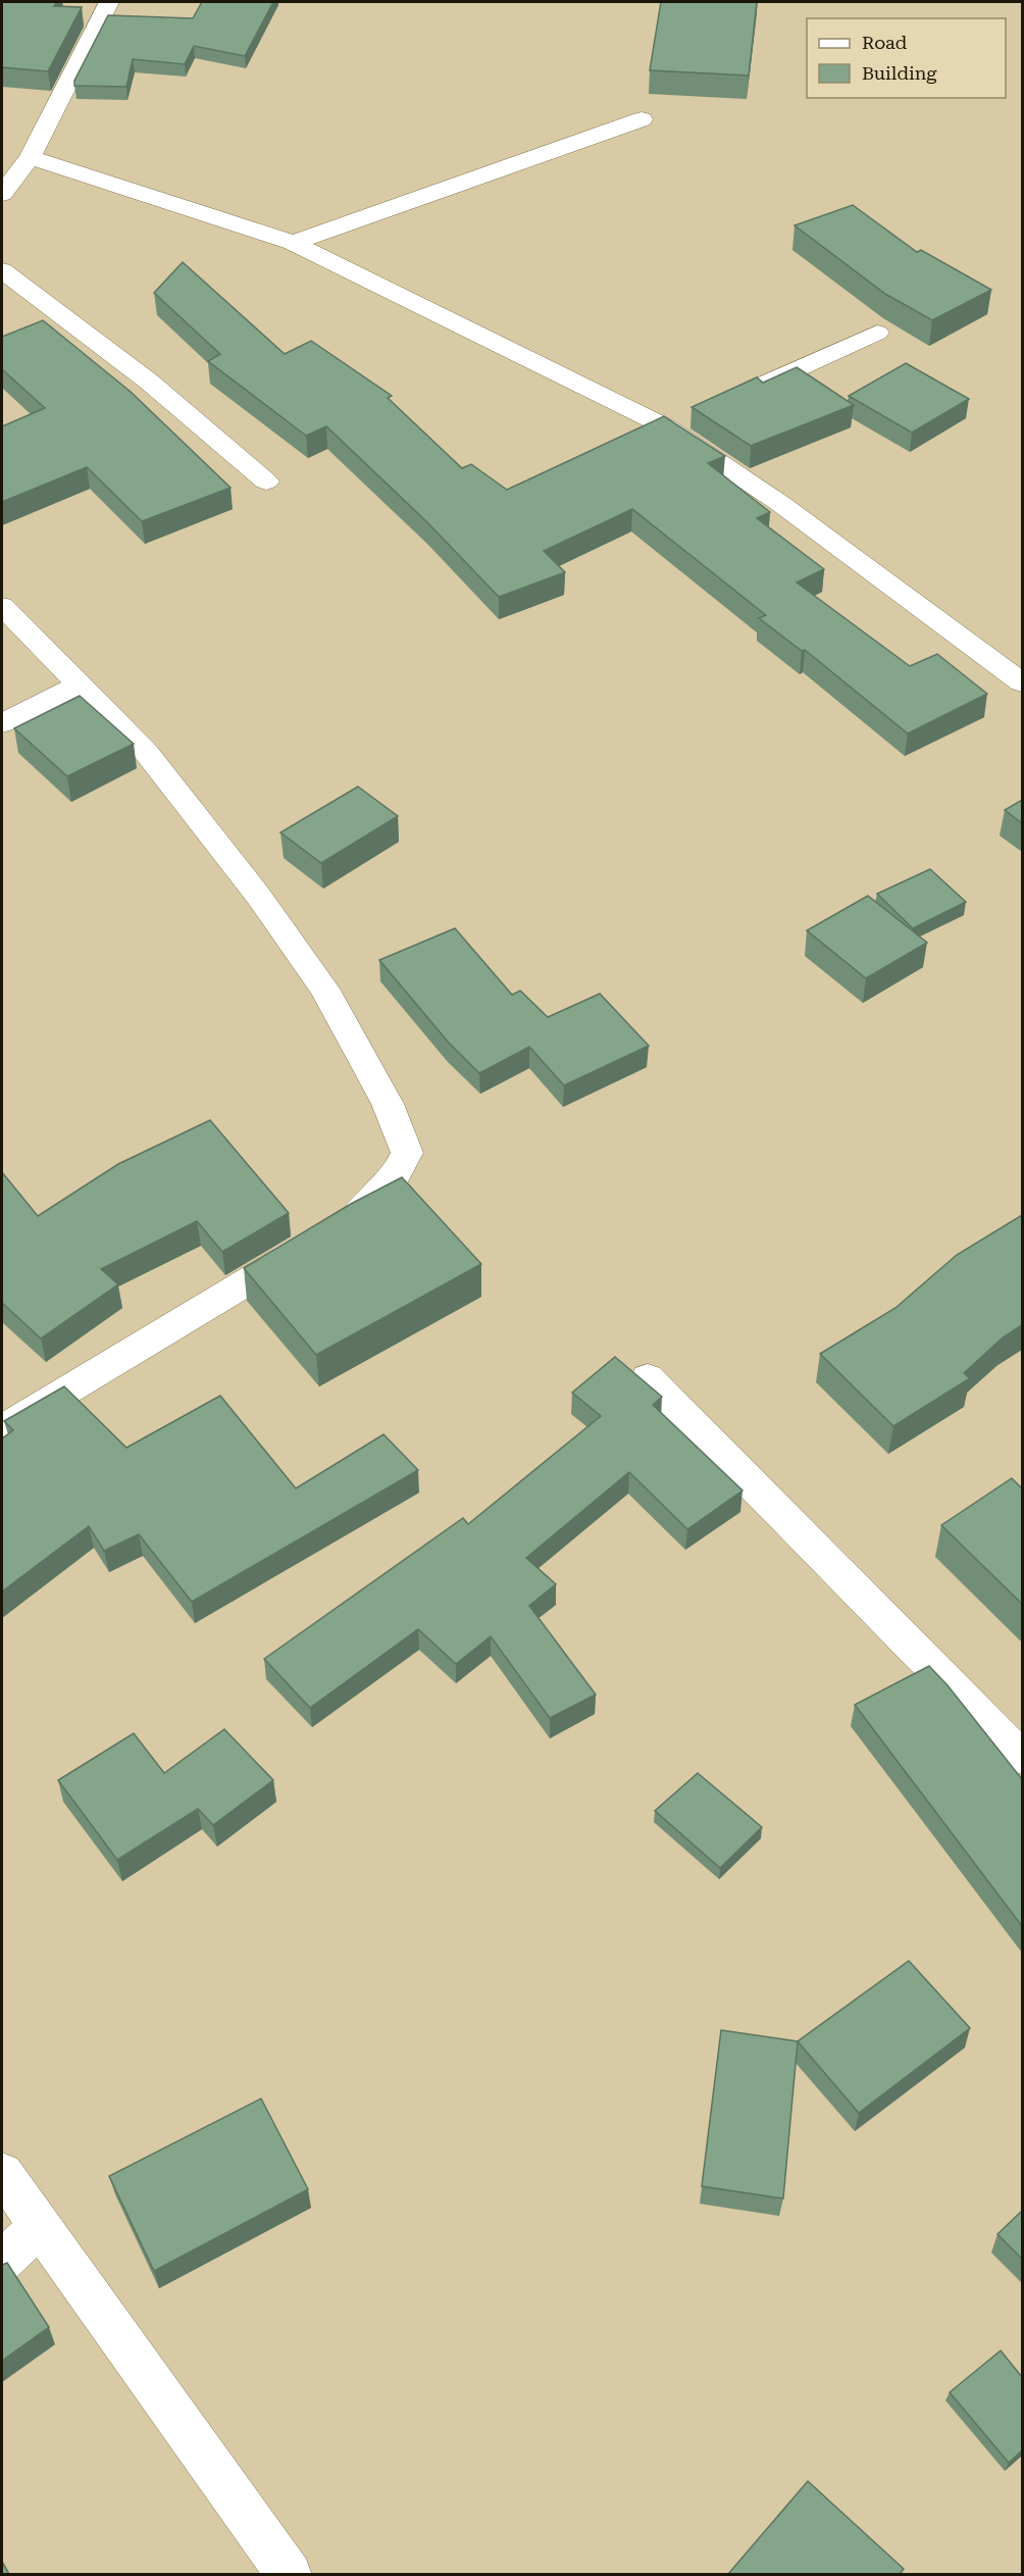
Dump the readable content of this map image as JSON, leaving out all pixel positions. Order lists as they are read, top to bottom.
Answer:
{
  "legend": ["Road", "Building"]
}
